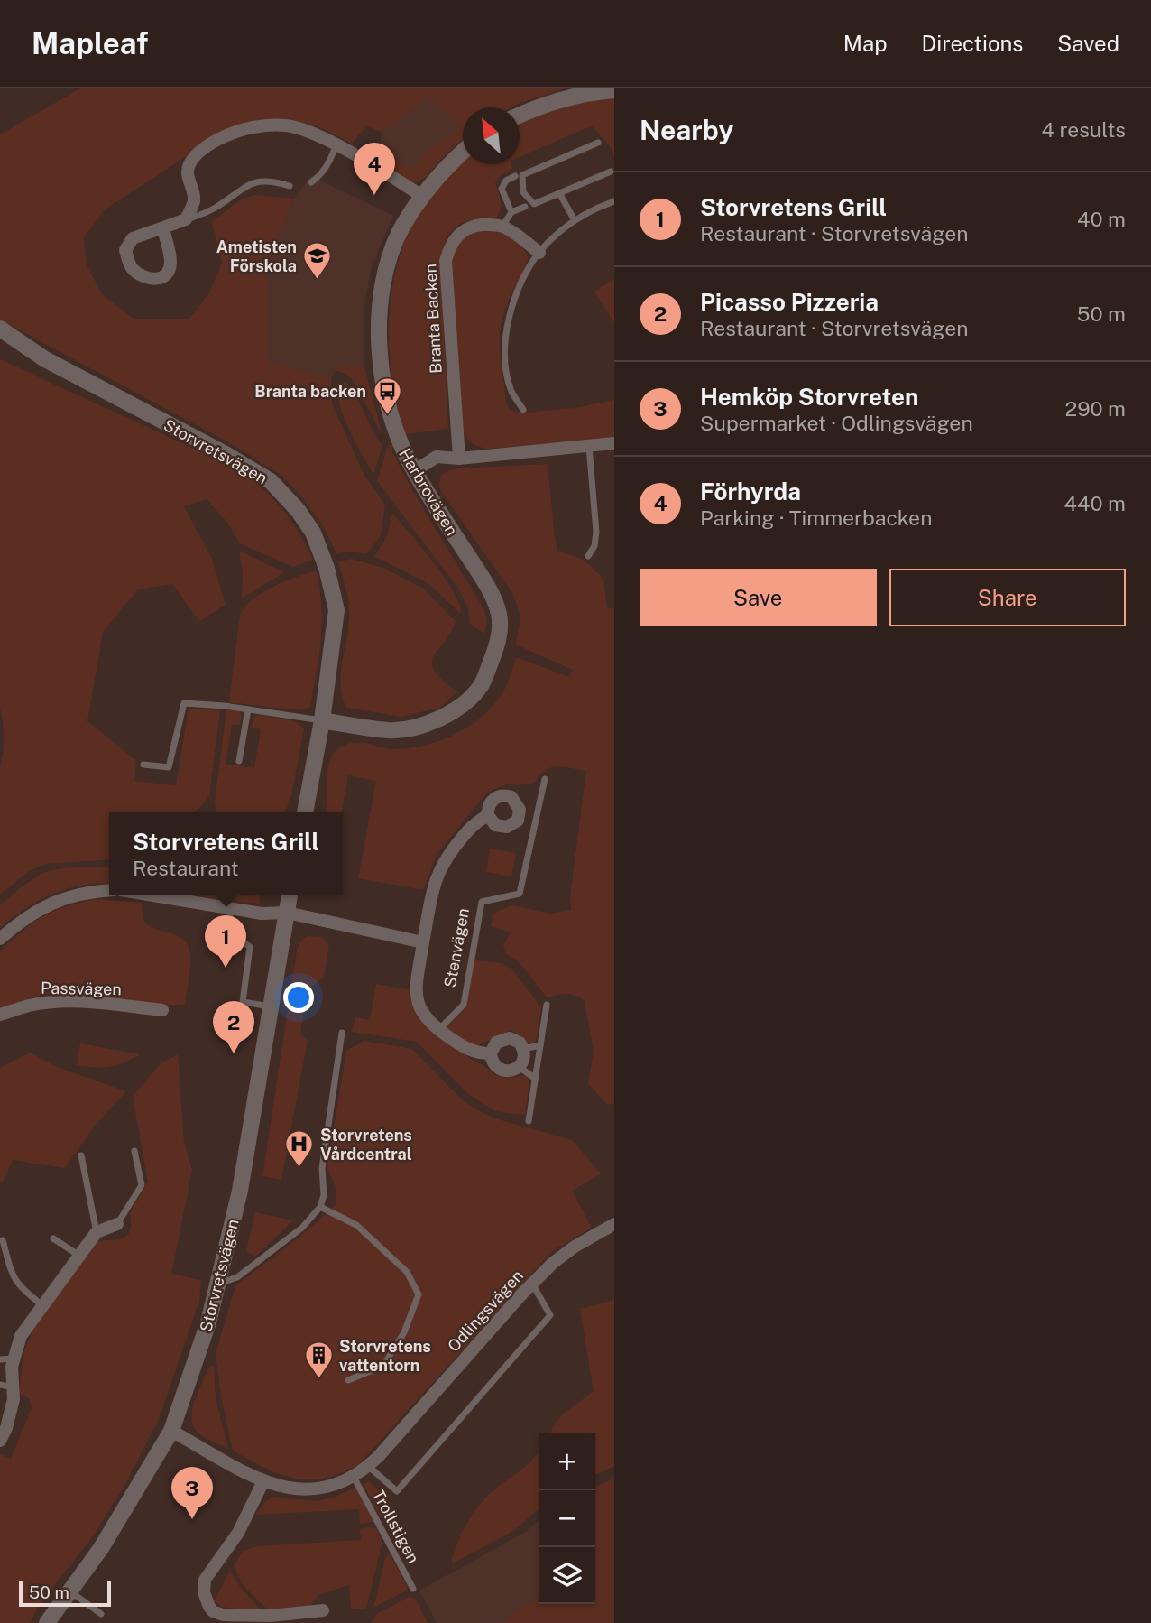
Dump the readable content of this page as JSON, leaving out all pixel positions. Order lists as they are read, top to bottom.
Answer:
{
  "streets": {
    "street": [
      "Branta Backen",
      "Storvretsvägen",
      "Harbrovägen",
      "Stenvägen",
      "Passvägen",
      "Odlingsvägen"
    ],
    "lane": ["Trollstigen"]
  },
  "crossings": [
    ["Storvretsvägen", "Harbrovägen"],
    ["Storvretsvägen", "Odlingsvägen"],
    ["Odlingsvägen", "Trollstigen"]
  ],
  "places": {
    "school or university": ["Ametisten Förskola"],
    "bus stop": ["Branta backen"],
    "hospital": ["Storvretens Vårdcentral"],
    "building": ["Storvretens vattentorn"]
  },
  "scale_bar": "50 m",
  "north": "top left",
  "page": {
    "header": "Mapleaf",
    "nav": ["Map", "Directions", "Saved"],
    "heading": ["Nearby", "4 results"],
    "pins": [
      "4",
      "1",
      "2",
      "3"
    ],
    "list": [
      {
        "mark": "1",
        "name": "Storvretens Grill",
        "note": "Restaurant · Storvretsvägen",
        "value": "40 m"
      },
      {
        "mark": "2",
        "name": "Picasso Pizzeria",
        "note": "Restaurant · Storvretsvägen",
        "value": "50 m"
      },
      {
        "mark": "3",
        "name": "Hemköp Storvreten",
        "note": "Supermarket · Odlingsvägen",
        "value": "290 m"
      },
      {
        "mark": "4",
        "name": "Förhyrda",
        "note": "Parking · Timmerbacken",
        "value": "440 m"
      }
    ],
    "buttons": ["Save", "Share"],
    "popup": ["Storvretens Grill", "Restaurant"],
    "map_buttons": ["+", "−"],
    "scale": "50 m"
  }
}
